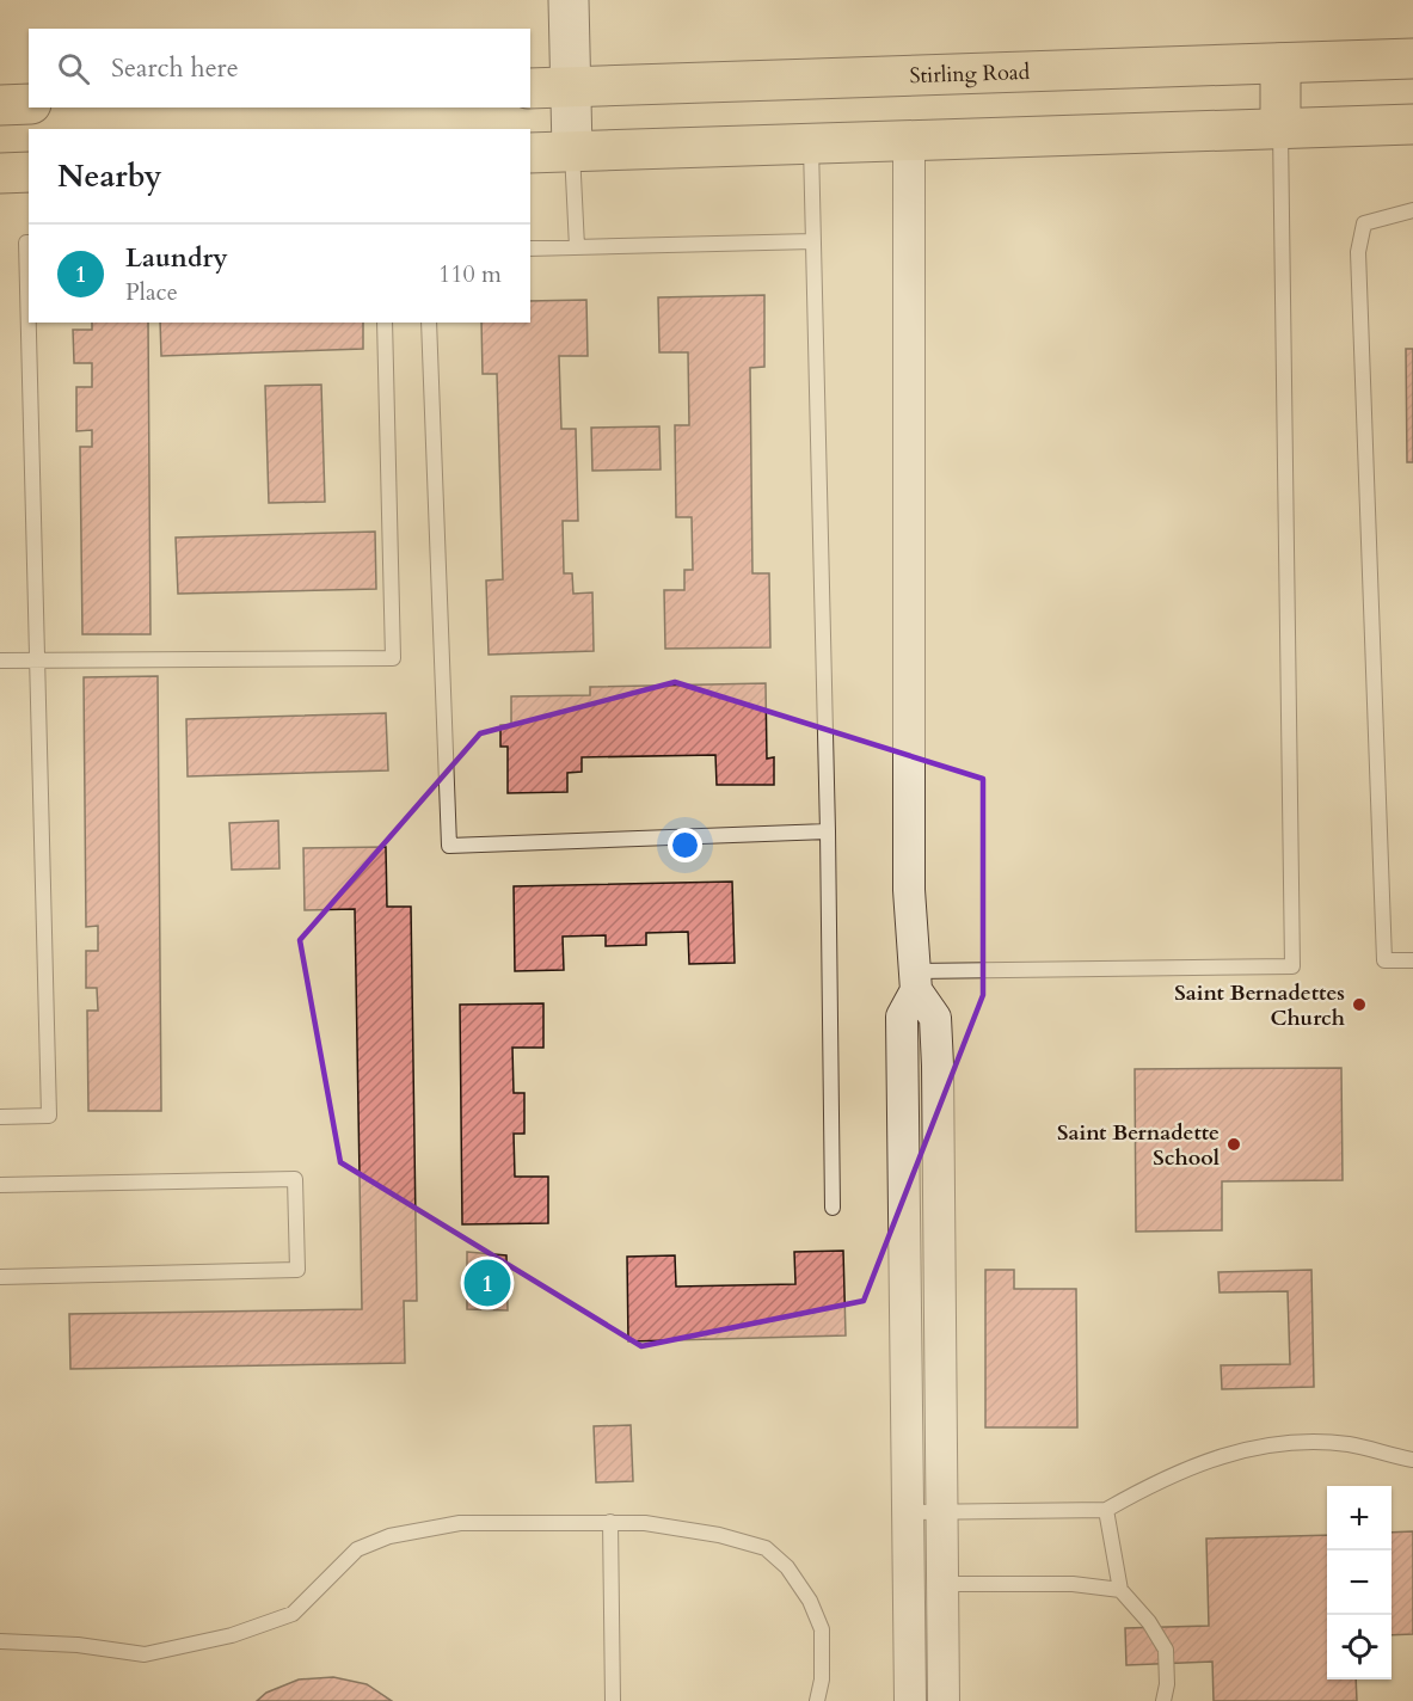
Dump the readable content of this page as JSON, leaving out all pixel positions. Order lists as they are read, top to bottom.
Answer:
{
  "streets": {
    "main road": ["Stirling Road"]
  },
  "places": ["Saint Bernadettes Church", "Saint Bernadette School"],
  "page": {
    "search": "Search here",
    "heading": "Nearby",
    "list": [
      {
        "mark": "1",
        "name": "Laundry",
        "note": "Place",
        "value": "110 m"
      }
    ],
    "pins": "1",
    "map_buttons": ["+", "−"]
  }
}
